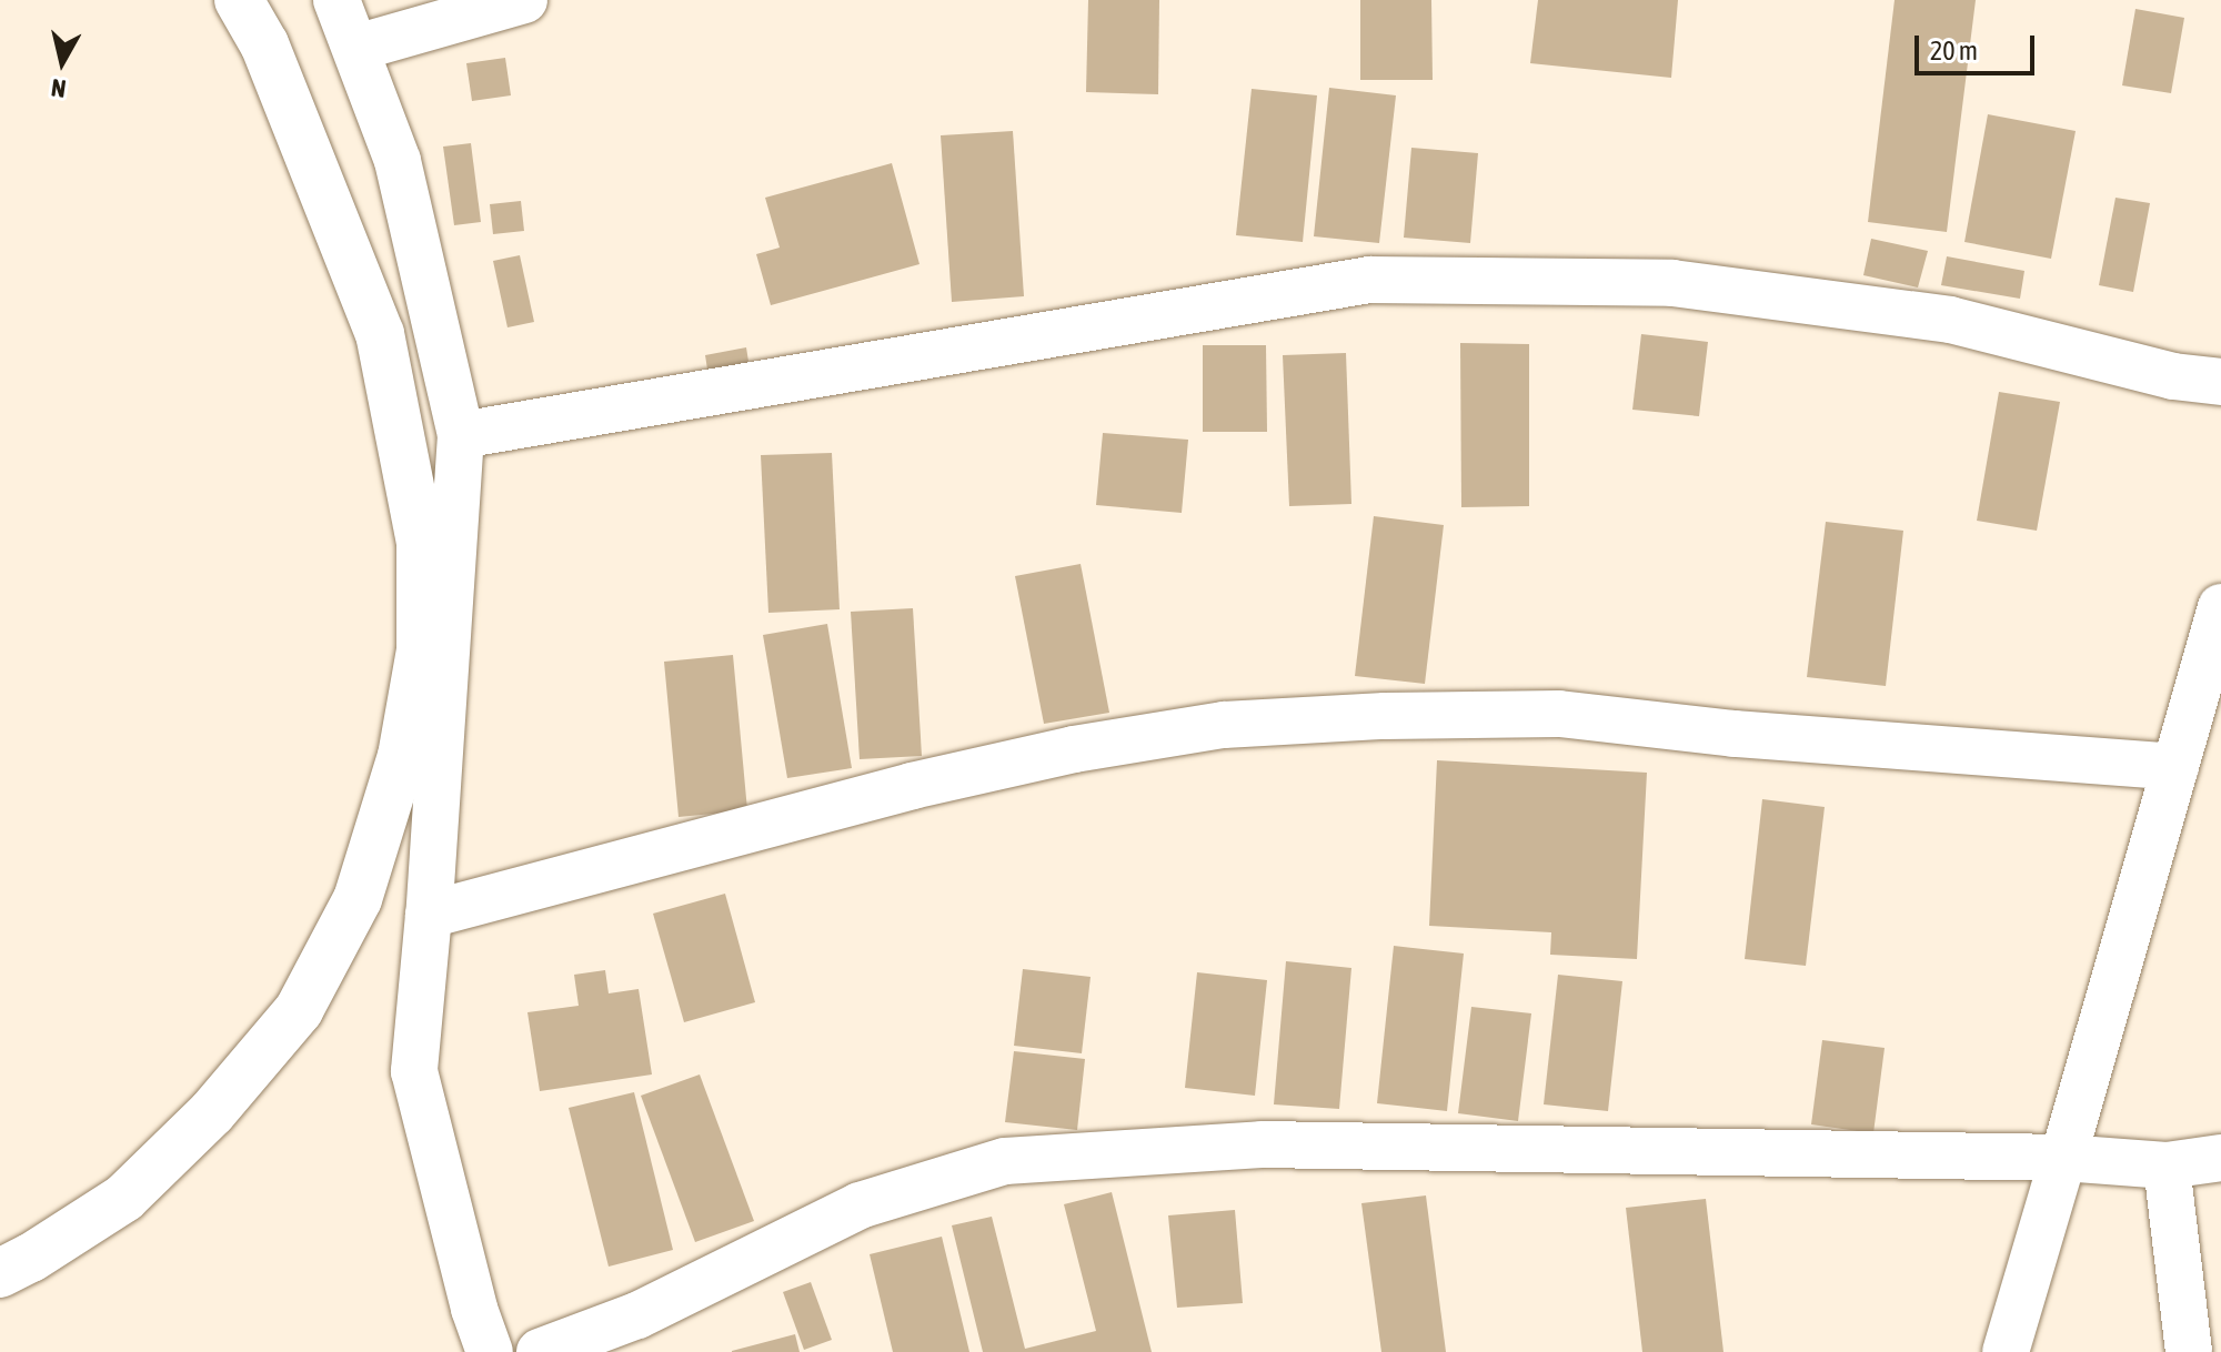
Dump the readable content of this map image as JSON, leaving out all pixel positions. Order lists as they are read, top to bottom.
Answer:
{
  "scale_bar": "20 m",
  "north": "bottom"
}
